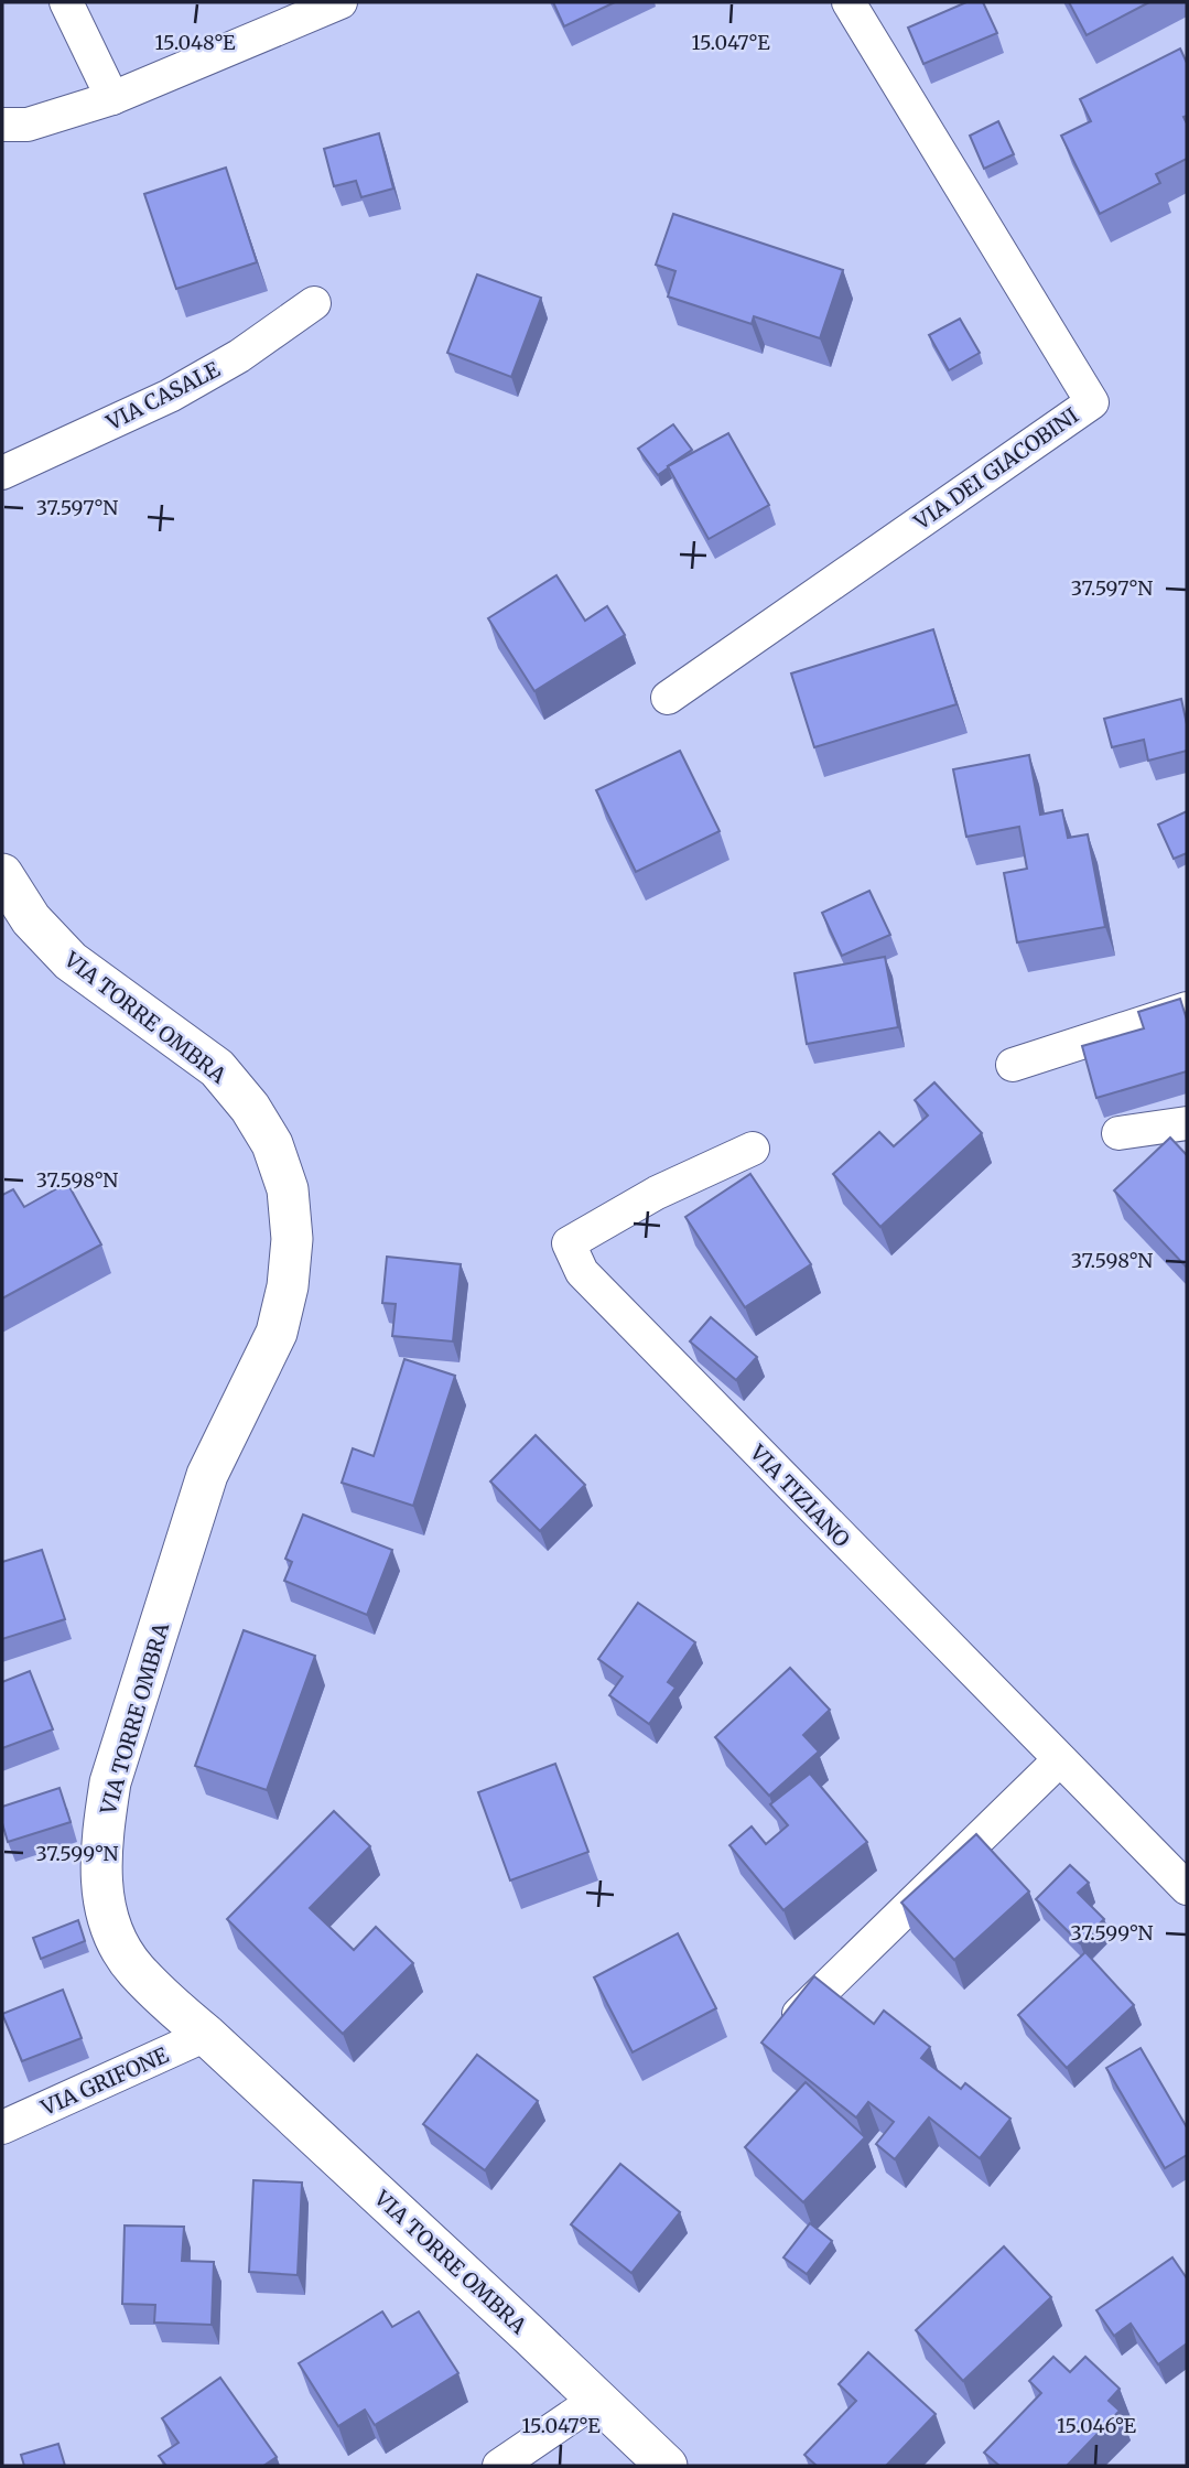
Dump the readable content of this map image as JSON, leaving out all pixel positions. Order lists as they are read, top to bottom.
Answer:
{
  "streets": {
    "street": [
      "VIA CASALE",
      "VIA DEI GIACOBINI",
      "VIA TORRE OMBRA",
      "VIA TIZIANO",
      "VIA GRIFONE"
    ]
  },
  "crossings": [
    ["VIA TORRE OMBRA", "VIA GRIFONE"]
  ],
  "coordinates": [
    "15.048°E",
    "15.047°E",
    "37.597°N",
    "37.598°N",
    "37.599°N",
    "15.046°E"
  ]
}
